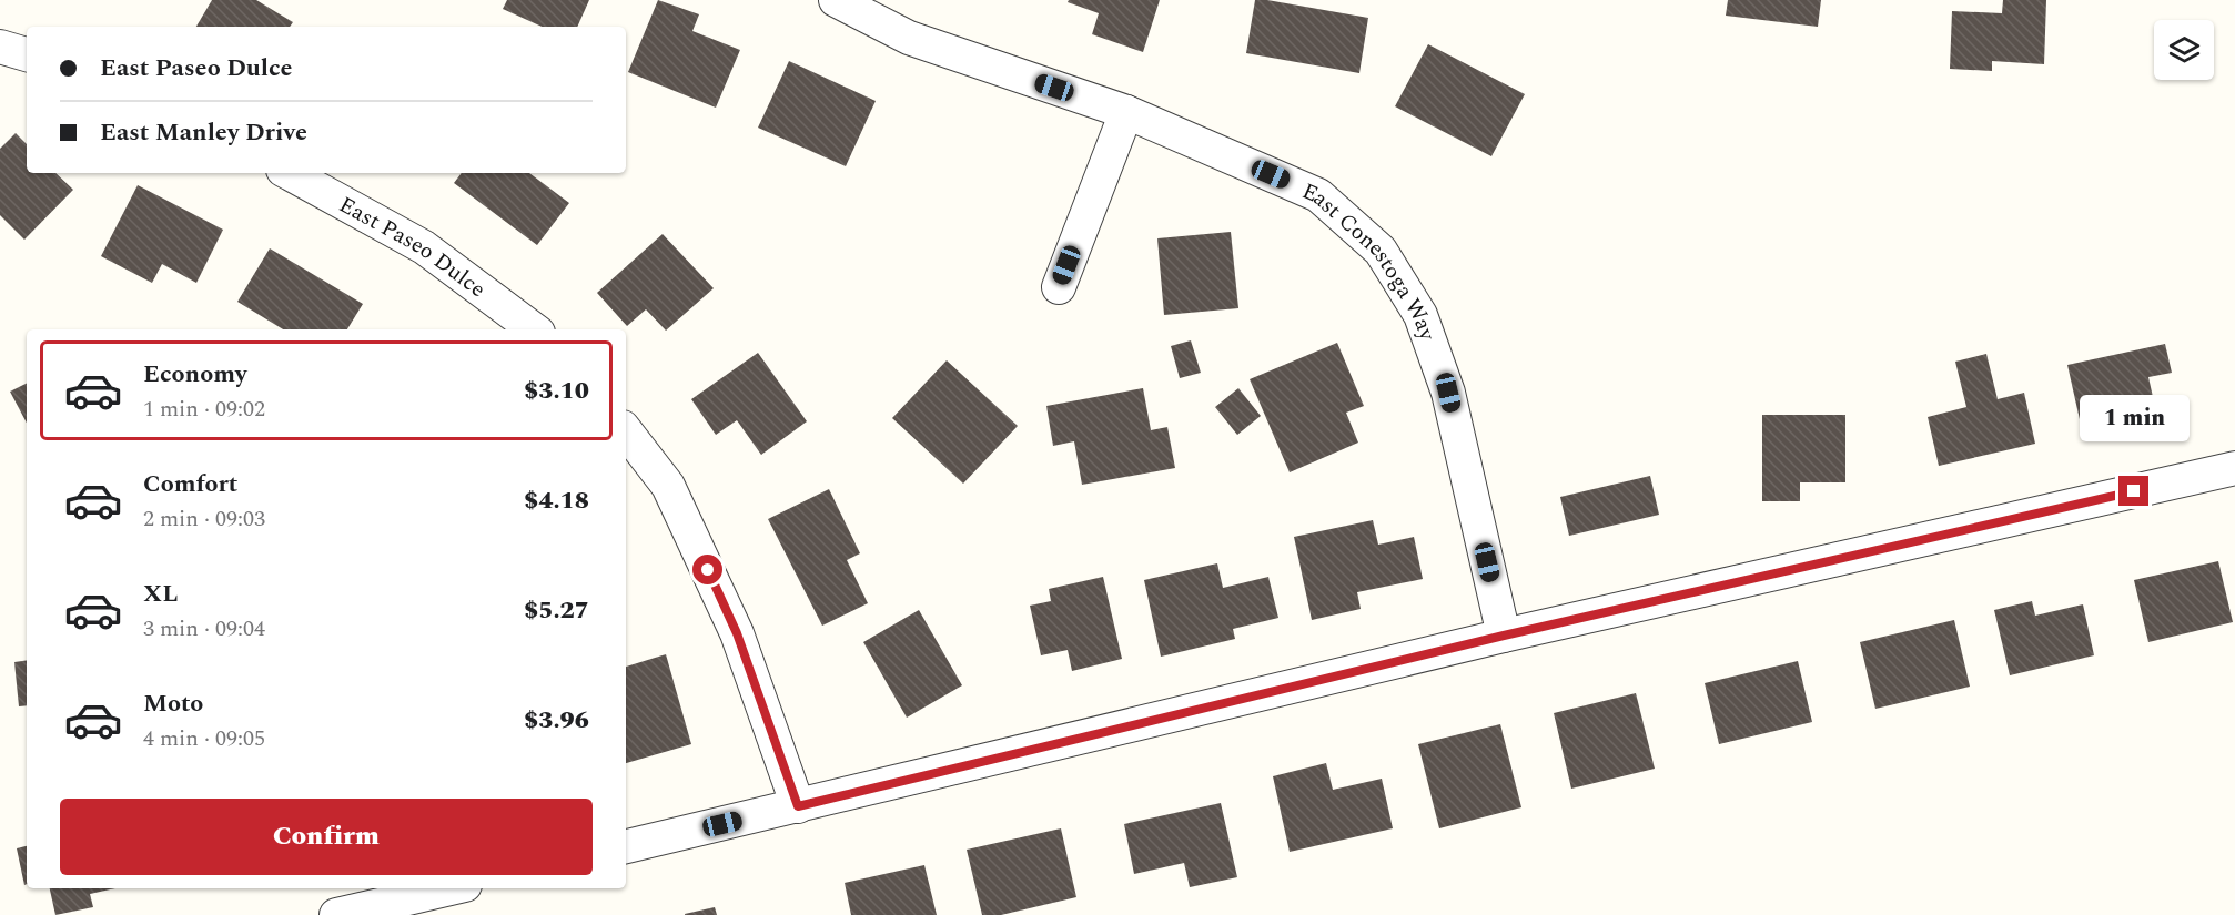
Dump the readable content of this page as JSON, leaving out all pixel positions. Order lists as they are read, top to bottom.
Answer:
{
  "streets": {
    "street": ["East Paseo Dulce", "East Conestoga Way"]
  },
  "page": {
    "banner": ["East Paseo Dulce", "East Manley Drive"],
    "list": [
      {
        "name": "Economy",
        "note": "1 min · 09:02",
        "value": "$3.10"
      },
      {
        "name": "Comfort",
        "note": "2 min · 09:03",
        "value": "$4.18"
      },
      {
        "name": "XL",
        "note": "3 min · 09:04",
        "value": "$5.27"
      },
      {
        "name": "Moto",
        "note": "4 min · 09:05",
        "value": "$3.96"
      }
    ],
    "bubble": "1 min",
    "buttons": "Confirm"
  }
}
